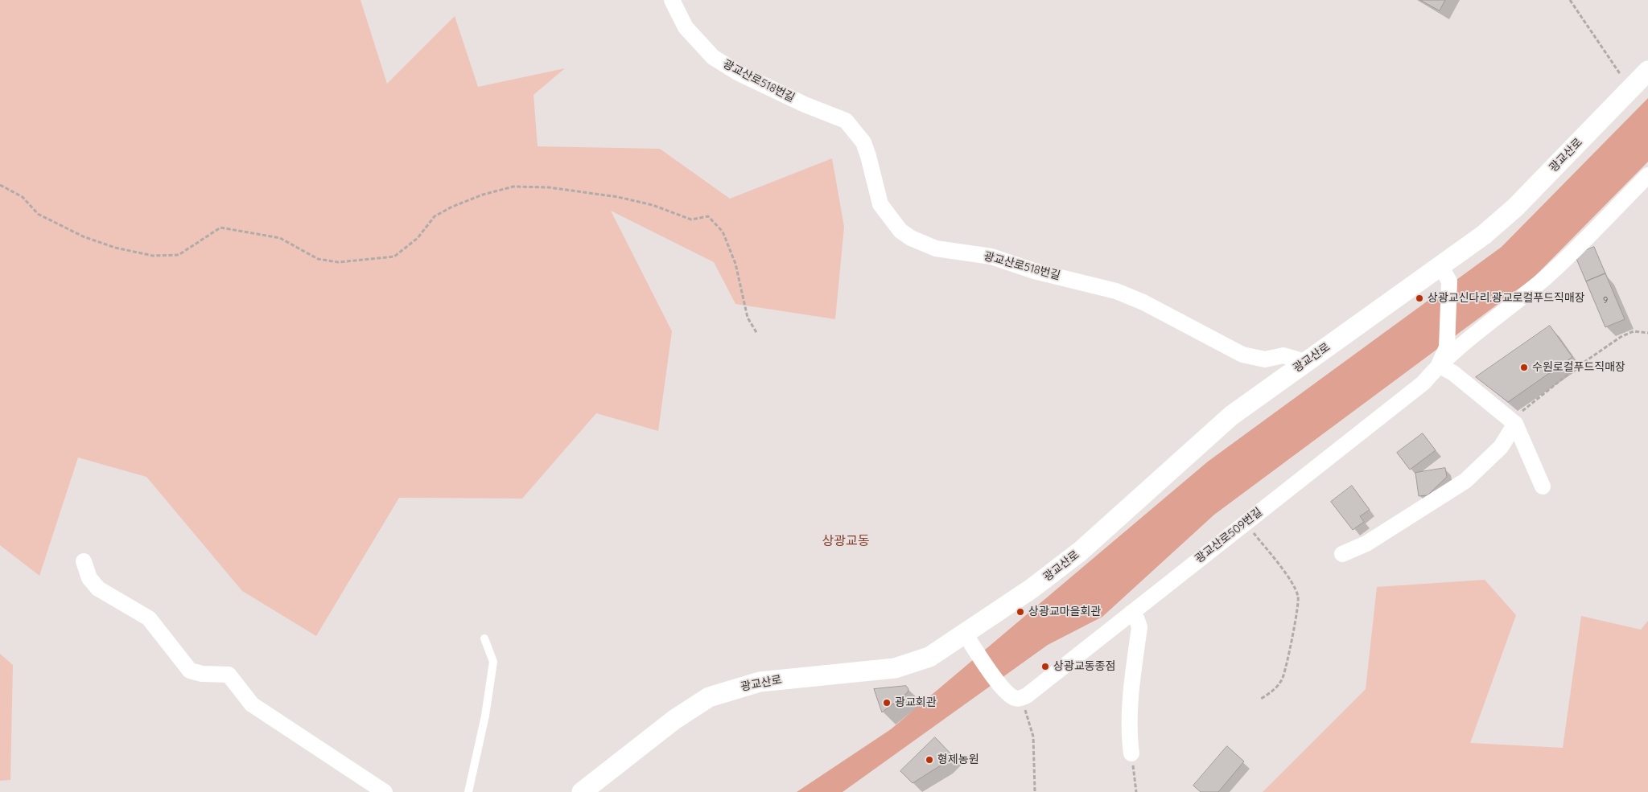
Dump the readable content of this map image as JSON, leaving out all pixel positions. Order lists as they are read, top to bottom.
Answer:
{
  "streets": {
    "street": ["광교산로518번길", "광교산로", "광교산로509번길"]
  },
  "crossings": [
    ["광교산로518번길", "광교산로"],
    ["광교산로", "광교산로509번길"]
  ],
  "districts": ["상광교동"],
  "places": [
    "상광교신다리.광교로컬푸드직매장",
    "수원로컬푸드직매장",
    "상광교마을회관",
    "상광교동종점",
    "광교회관",
    "형제농원"
  ],
  "house_numbers": ["9"]
}
